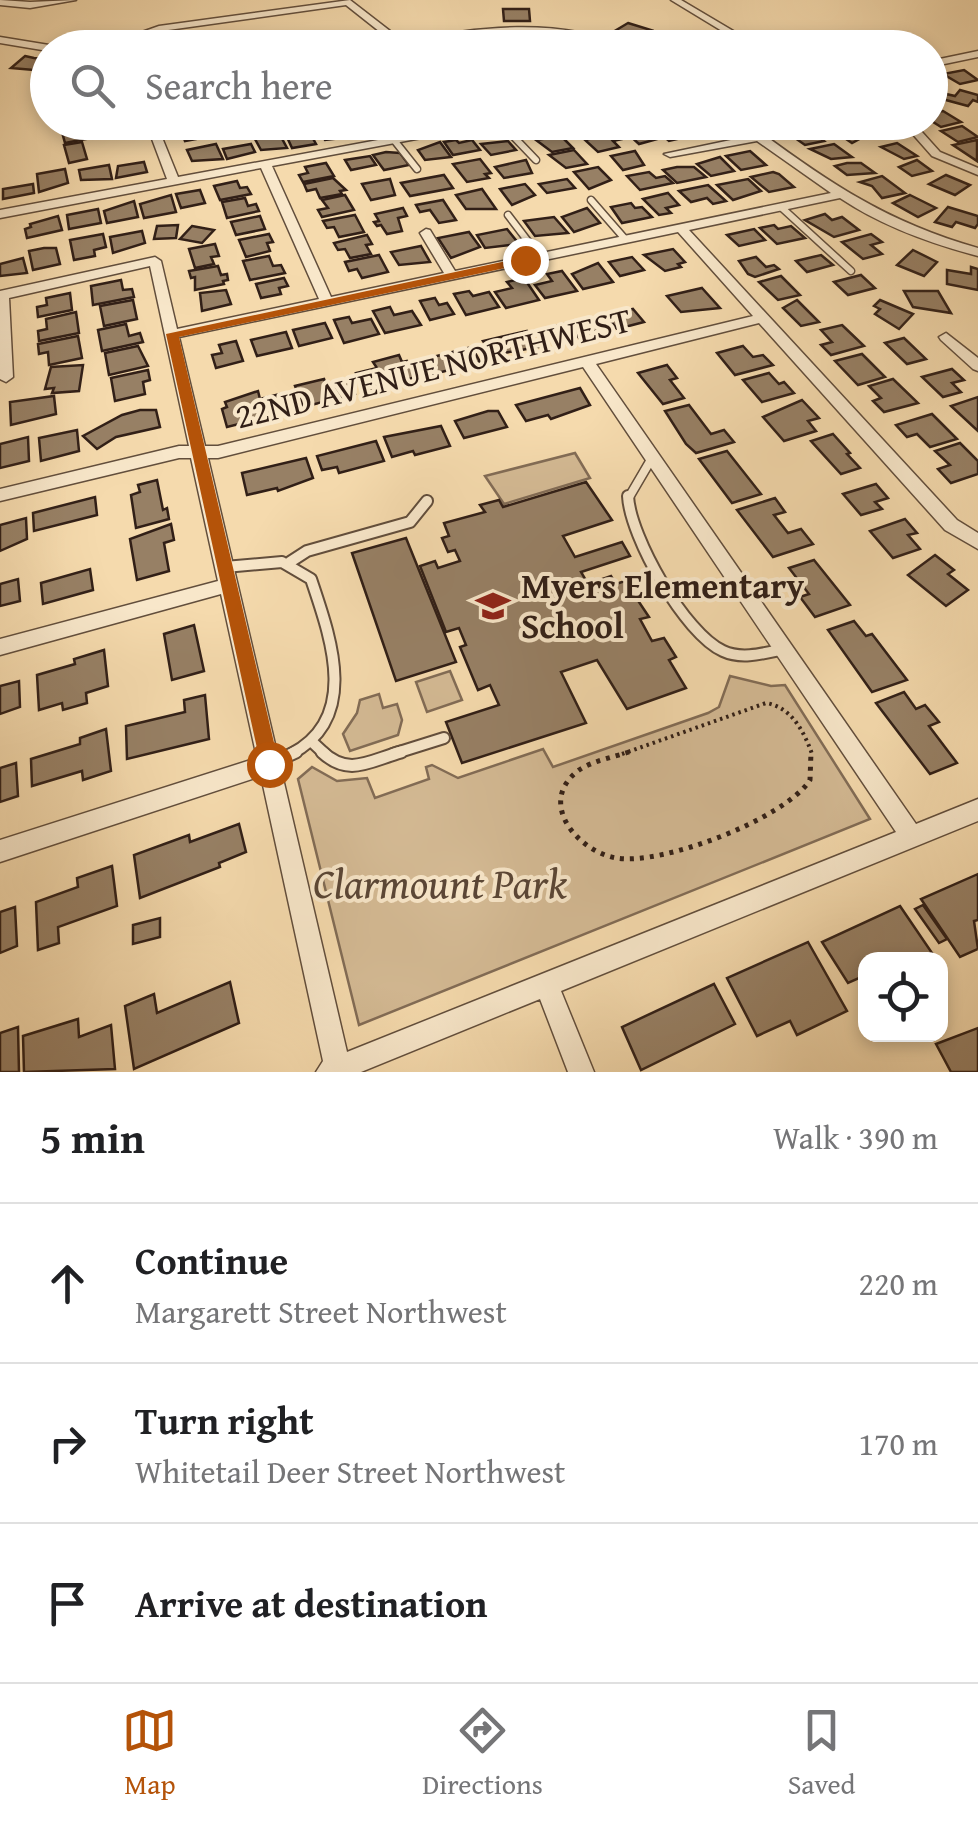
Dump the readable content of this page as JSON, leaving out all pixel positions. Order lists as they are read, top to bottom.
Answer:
{
  "streets": {
    "street": ["22ND AVENUE NORTHWEST"]
  },
  "parks": ["Clarmount Park"],
  "places": {
    "school or university": ["Myers Elementary School"]
  },
  "page": {
    "search": "Search here",
    "heading": ["5 min", "Walk · 390 m"],
    "list": [
      ["Continue", "Margarett Street Northwest", "220 m"],
      ["Turn right", "Whitetail Deer Street Northwest", "170 m"],
      "Arrive at destination"
    ],
    "nav": ["Map", "Directions", "Saved"]
  }
}
